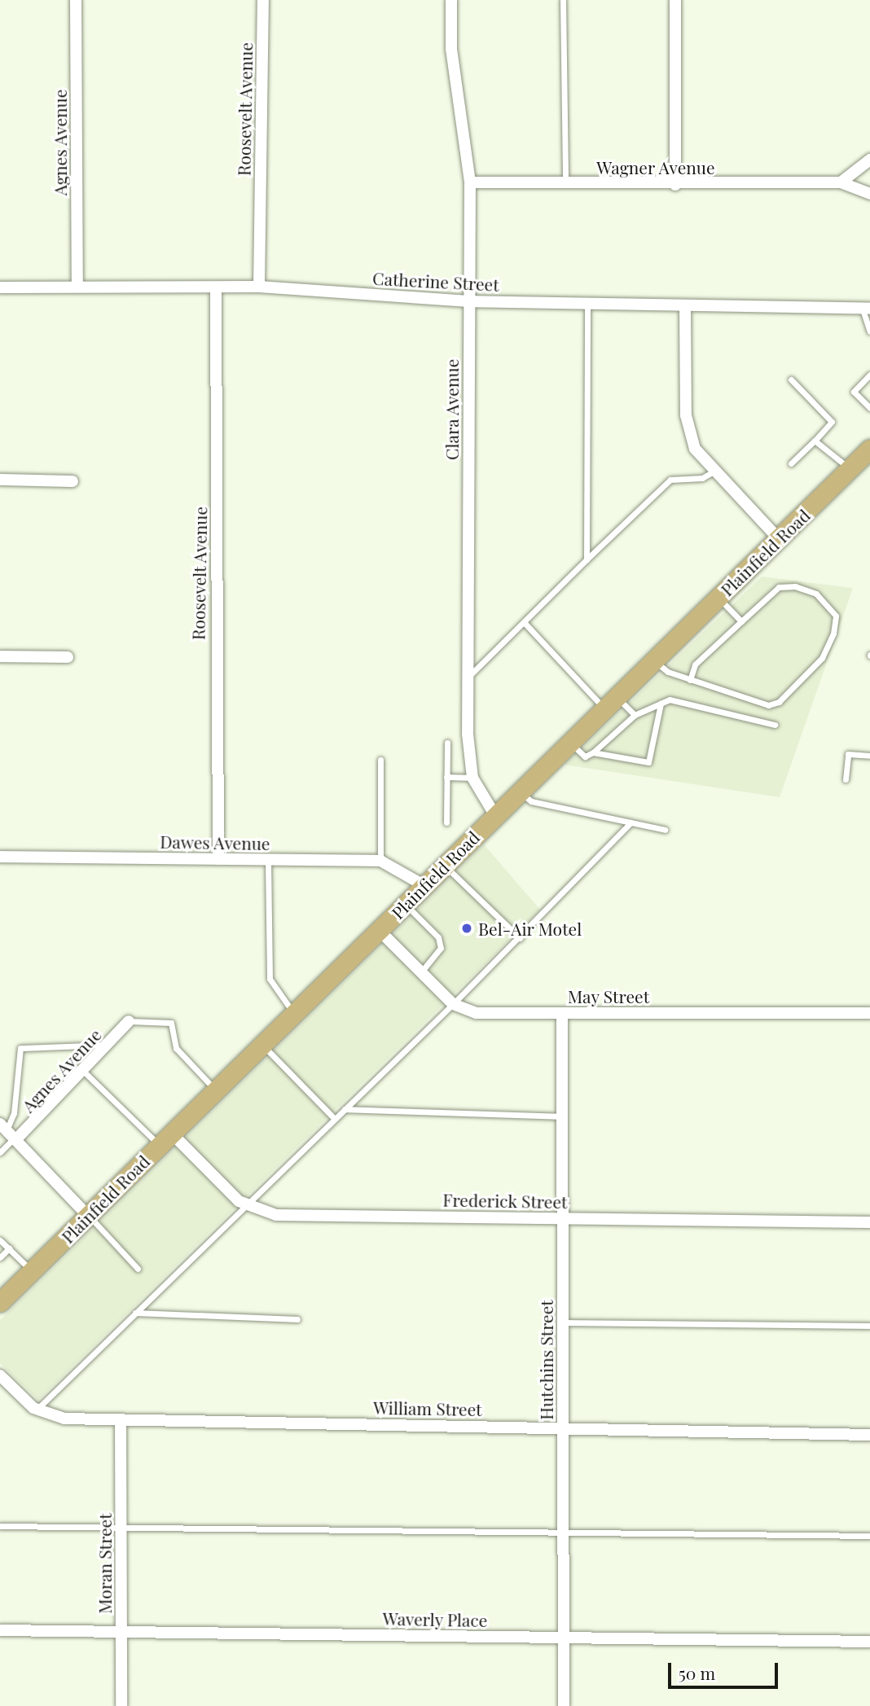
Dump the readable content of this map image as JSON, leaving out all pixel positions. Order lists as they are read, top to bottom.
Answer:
{
  "streets": {
    "main road": ["Plainfield Road"],
    "street": [
      "Roosevelt Avenue",
      "Agnes Avenue",
      "Wagner Avenue",
      "Catherine Street",
      "Clara Avenue",
      "Dawes Avenue",
      "May Street",
      "Frederick Street",
      "Hutchins Street",
      "William Street",
      "Moran Street",
      "Waverly Place"
    ]
  },
  "crossings": [
    ["Roosevelt Avenue", "Catherine Street"],
    ["Roosevelt Avenue", "Dawes Avenue"],
    ["Agnes Avenue", "Catherine Street"],
    ["Wagner Avenue", "Clara Avenue"],
    ["Catherine Street", "Clara Avenue"],
    ["Clara Avenue", "Plainfield Road"],
    ["Plainfield Road", "Dawes Avenue"],
    ["Plainfield Road", "May Street"],
    ["Plainfield Road", "Frederick Street"],
    ["May Street", "Hutchins Street"],
    ["Frederick Street", "Hutchins Street"],
    ["Hutchins Street", "William Street"],
    ["Hutchins Street", "Waverly Place"],
    ["William Street", "Moran Street"],
    ["Moran Street", "Waverly Place"]
  ],
  "places": ["Bel-Air Motel"],
  "scale_bar": "50 m"
}
